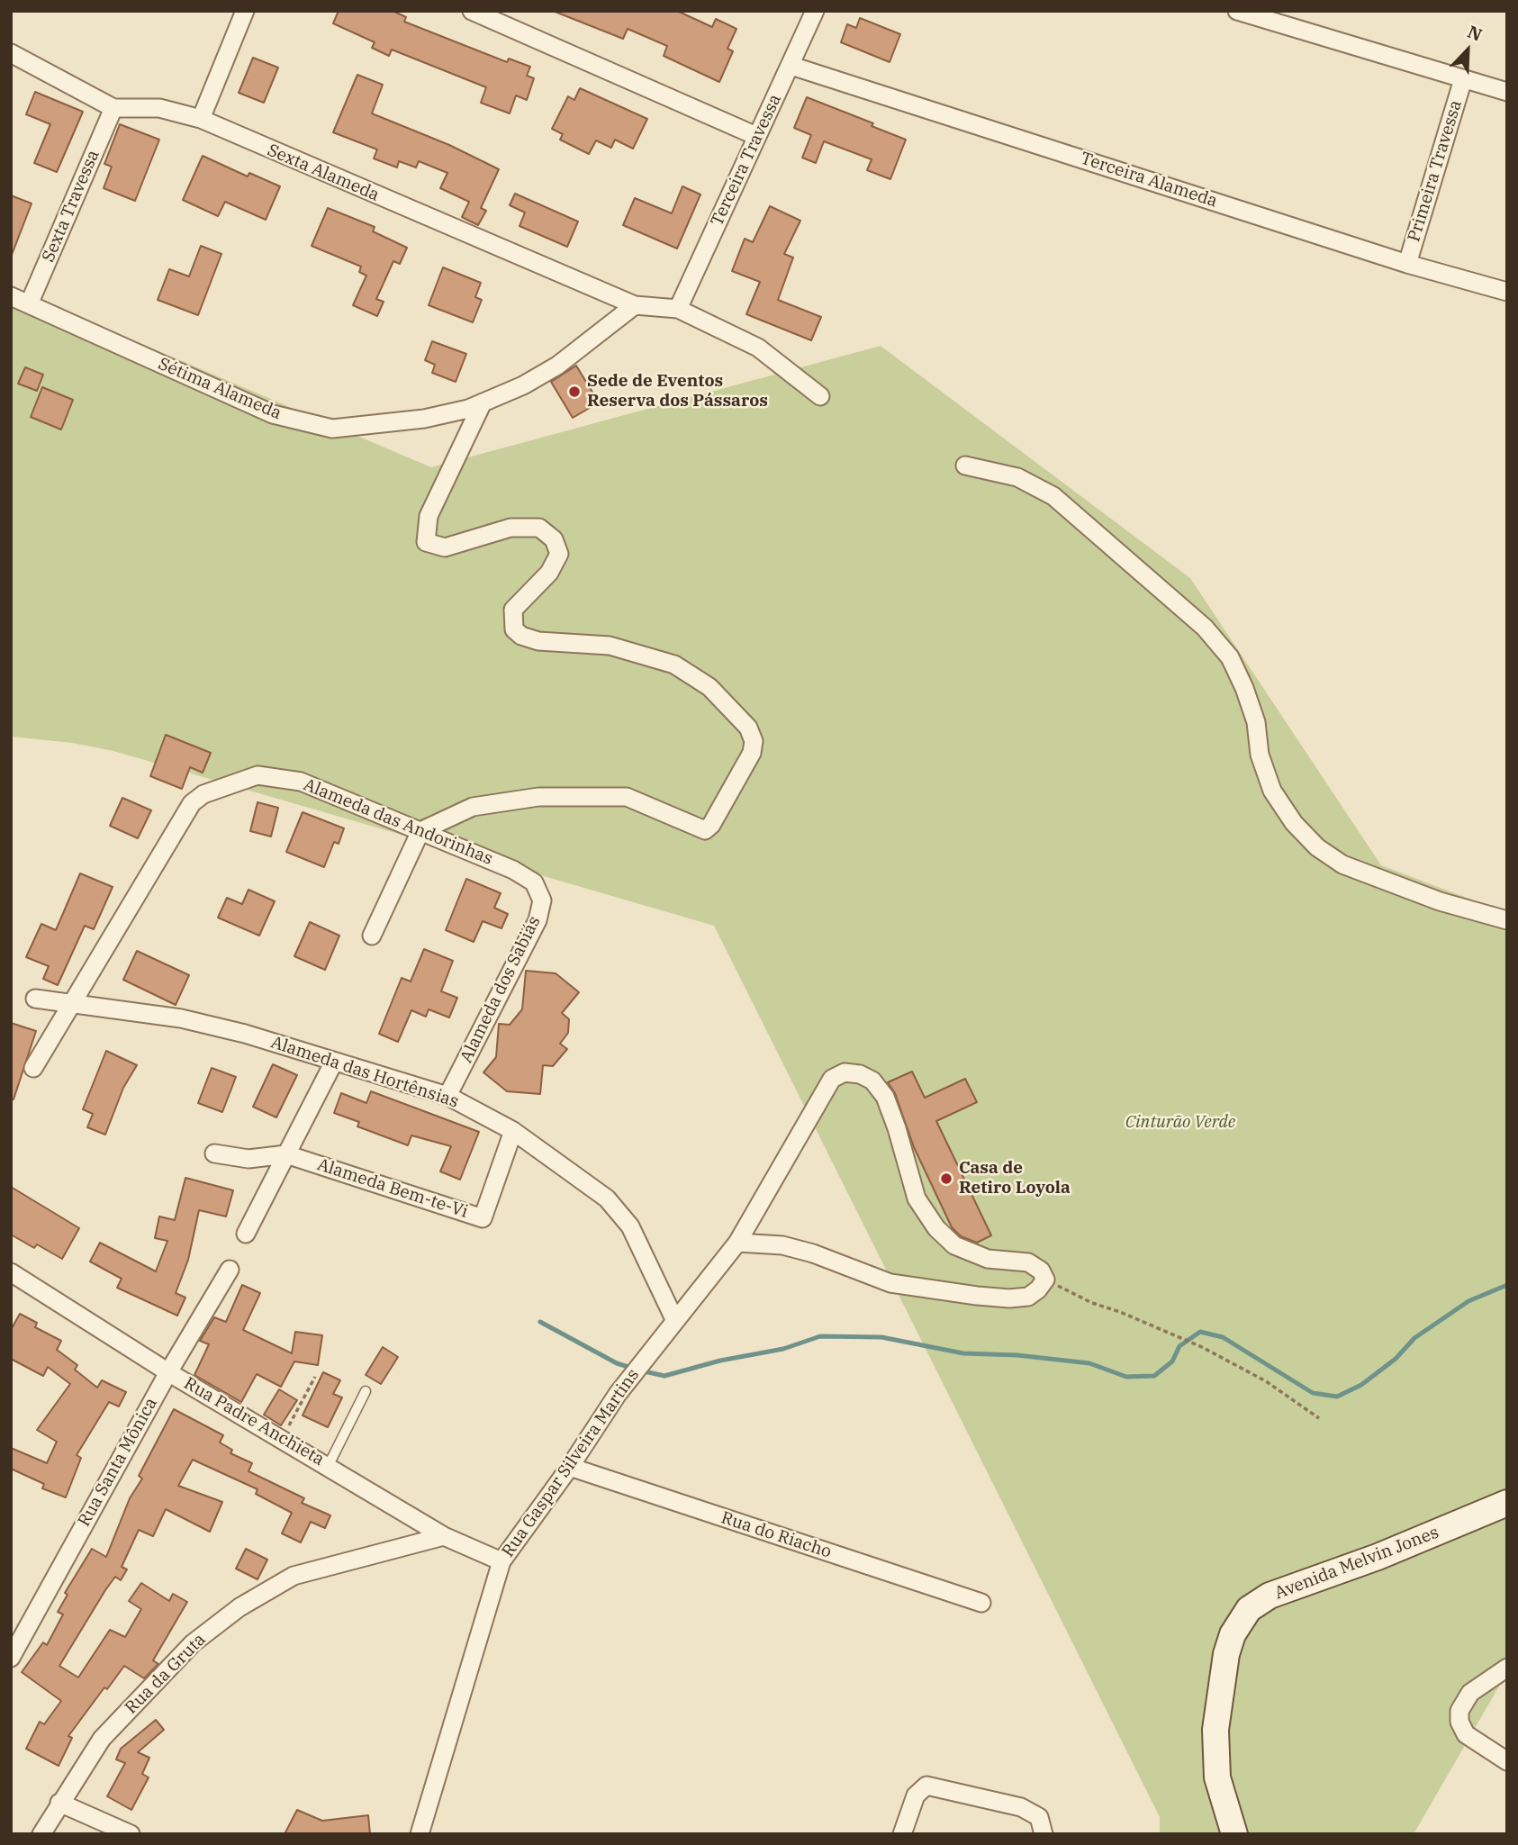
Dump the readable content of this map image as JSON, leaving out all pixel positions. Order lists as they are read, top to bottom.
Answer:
{
  "streets": {
    "main road": ["Avenida Melvin Jones"],
    "street": [
      "Terceira Travessa",
      "Primeira Travessa",
      "Sexta Alameda",
      "Terceira Alameda",
      "Sexta Travessa",
      "Sétima Alameda",
      "Alameda das Andorinhas",
      "Alameda dos Sabiás",
      "Alameda das Hortênsias",
      "Alameda Bem-te-Vi",
      "Rua Padre Anchieta",
      "Rua Santa Mônica",
      "Rua Gaspar Silveira Martins",
      "Rua do Riacho",
      "Rua da Gruta"
    ]
  },
  "crossings": [
    ["Terceira Travessa", "Sexta Alameda"],
    ["Terceira Travessa", "Terceira Alameda"],
    ["Primeira Travessa", "Terceira Alameda"],
    ["Sexta Alameda", "Sexta Travessa"],
    ["Sexta Alameda", "Sétima Alameda"],
    ["Sexta Travessa", "Sétima Alameda"],
    ["Alameda das Andorinhas", "Alameda dos Sabiás"],
    ["Alameda das Andorinhas", "Alameda das Hortênsias"],
    ["Alameda dos Sabiás", "Alameda das Hortênsias"],
    ["Alameda das Hortênsias", "Alameda Bem-te-Vi"],
    ["Alameda das Hortênsias", "Rua Gaspar Silveira Martins"],
    ["Rua Padre Anchieta", "Rua Santa Mônica"],
    ["Rua Padre Anchieta", "Rua Gaspar Silveira Martins"],
    ["Rua Padre Anchieta", "Rua da Gruta"],
    ["Rua Gaspar Silveira Martins", "Rua do Riacho"]
  ],
  "parks": ["Cinturão Verde"],
  "places": ["Sede de Eventos Reserva dos Pássaros", "Casa de Retiro Loyola"],
  "north": "top right"
}
